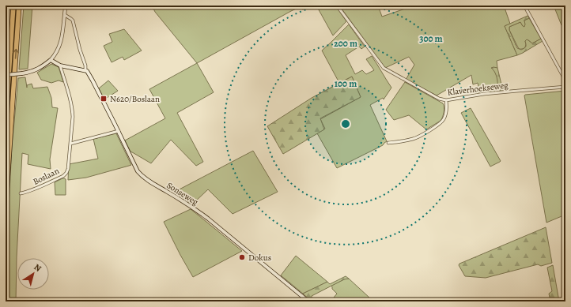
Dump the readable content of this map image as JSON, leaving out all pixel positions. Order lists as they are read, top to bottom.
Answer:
{
  "streets": {
    "main road": ["Sonseweg"],
    "street": ["Klaverhoekseweg", "Boslaan"]
  },
  "places": {
    "transit": ["N620/Boslaan"],
    "other": ["Dokus"]
  },
  "north": "top right",
  "rings": ["300 m", "200 m", "100 m"]
}
